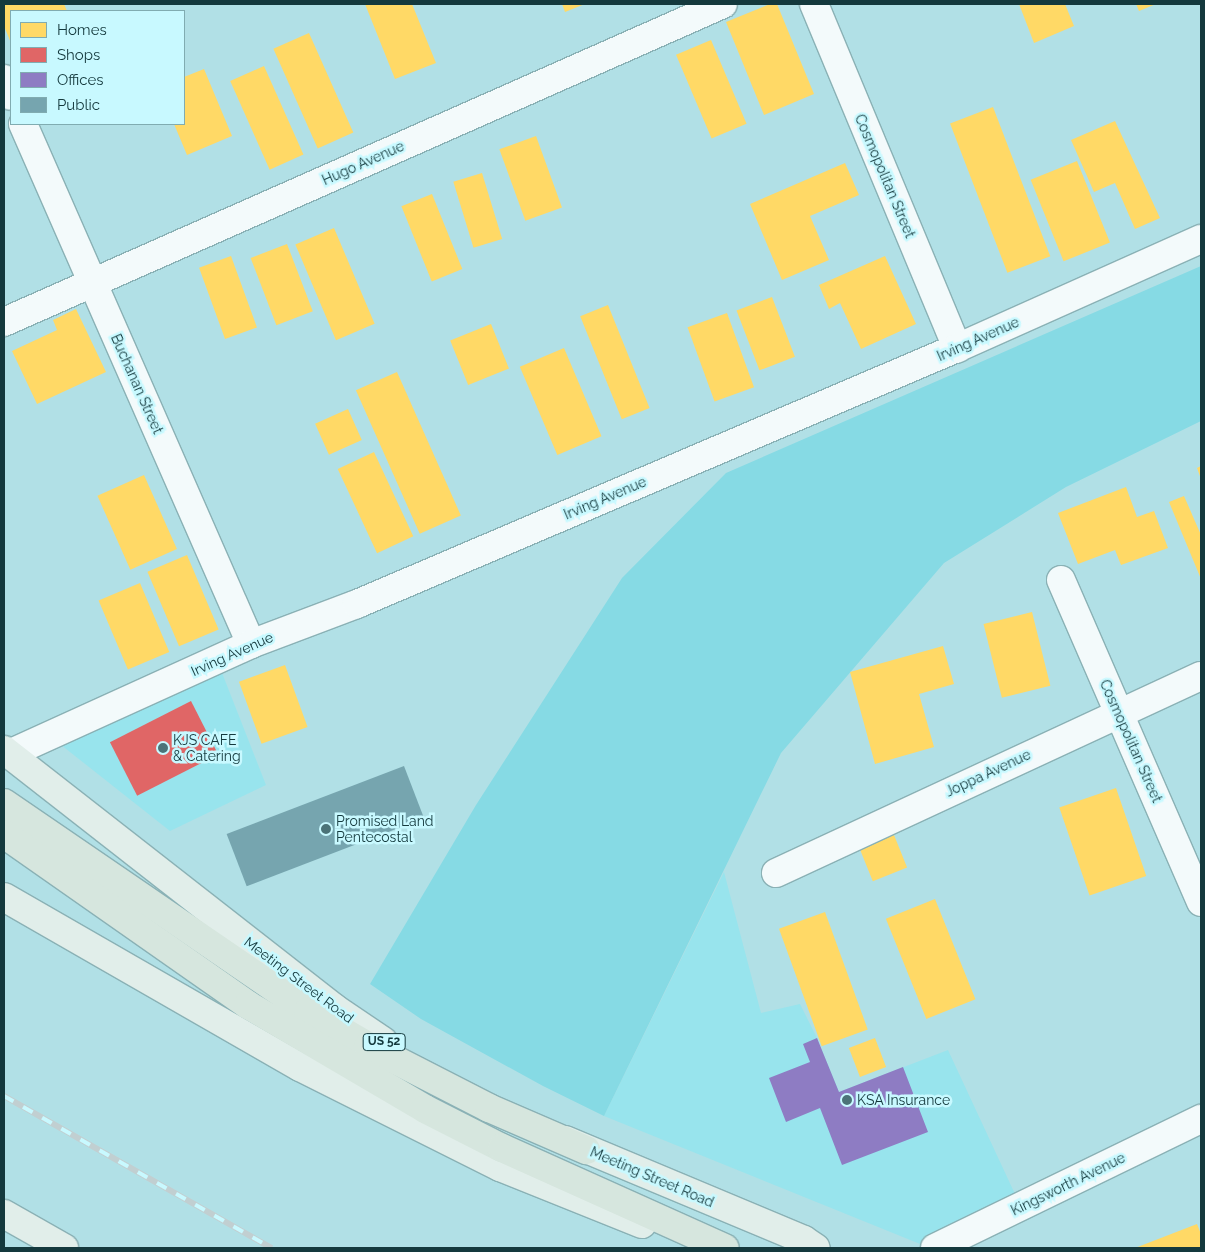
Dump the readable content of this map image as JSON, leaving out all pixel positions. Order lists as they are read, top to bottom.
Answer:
{
  "streets": {
    "main road": ["Meeting Street Road", "US 52"],
    "street": [
      "Hugo Avenue",
      "Cosmopolitan Street",
      "Irving Avenue",
      "Buchanan Street",
      "Joppa Avenue",
      "Kingsworth Avenue"
    ]
  },
  "crossings": [
    ["Hugo Avenue", "Buchanan Street"],
    ["Cosmopolitan Street", "Irving Avenue"],
    ["Cosmopolitan Street", "Joppa Avenue"],
    ["Irving Avenue", "Buchanan Street"],
    ["Irving Avenue", "Meeting Street Road"]
  ],
  "places": ["KJS CAFE & Catering", "Promised Land Pentecostal", "KSA Insurance"],
  "legend": [
    "Homes",
    "Shops",
    "Offices",
    "Public"
  ]
}
